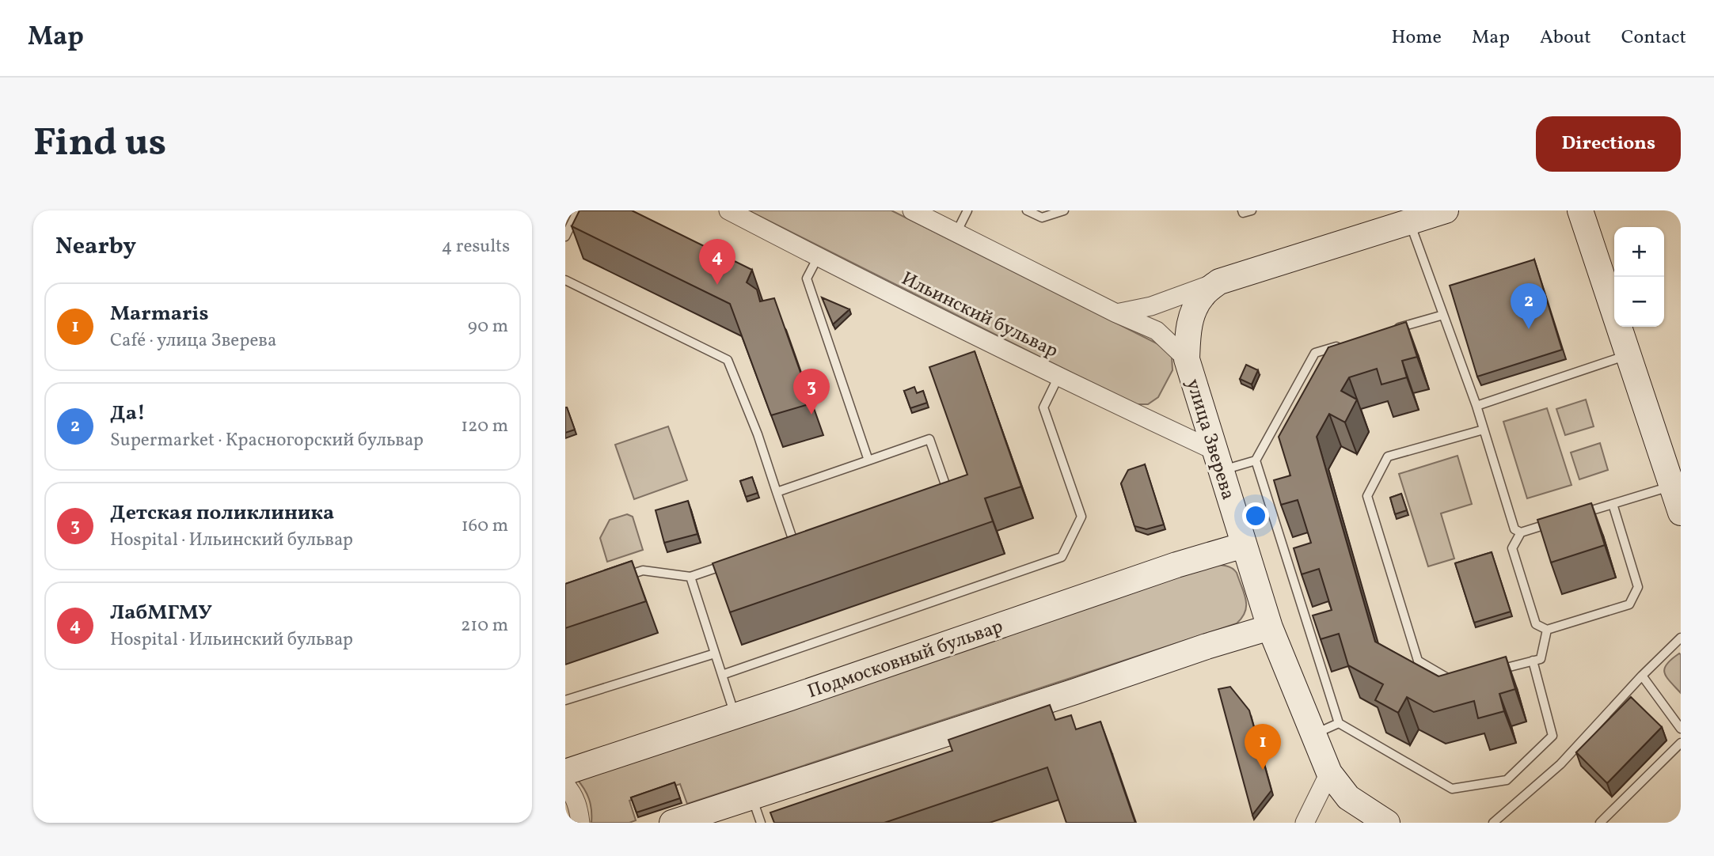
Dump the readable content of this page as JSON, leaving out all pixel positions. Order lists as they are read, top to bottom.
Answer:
{
  "streets": {
    "street": ["Ильинский бульвар", "улица Зверева", "Подмосковный бульвар"]
  },
  "crossings": [
    ["Ильинский бульвар", "улица Зверева"],
    ["улица Зверева", "Подмосковный бульвар"]
  ],
  "page": {
    "header": "Map",
    "nav": [
      "Home",
      "Map",
      "About",
      "Contact"
    ],
    "buttons": "Directions",
    "title": "Find us",
    "heading": ["Nearby", "4 results"],
    "map_buttons": ["+", "−"],
    "pins": [
      "4",
      "2",
      "3",
      "1"
    ],
    "list": [
      {
        "mark": "1",
        "name": "Marmaris",
        "note": "Café · улица Зверева",
        "value": "90 m"
      },
      {
        "mark": "2",
        "name": "Да!",
        "note": "Supermarket · Красногорский бульвар",
        "value": "120 m"
      },
      {
        "mark": "3",
        "name": "Детская поликлиника",
        "note": "Hospital · Ильинский бульвар",
        "value": "160 m"
      },
      {
        "mark": "4",
        "name": "ЛабМГМУ",
        "note": "Hospital · Ильинский бульвар",
        "value": "210 m"
      }
    ]
  }
}
